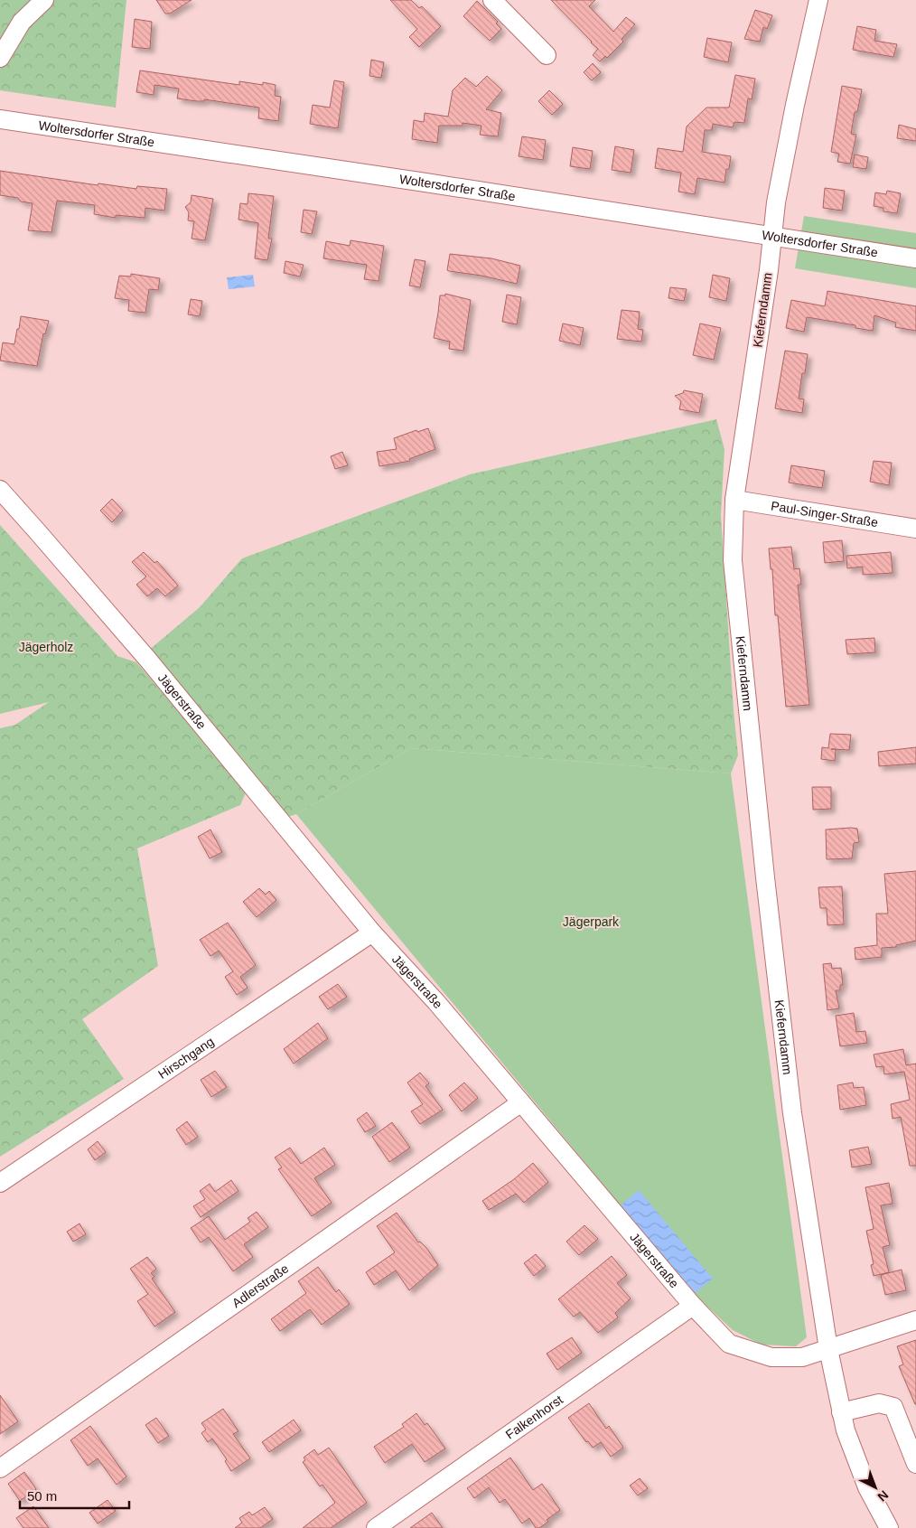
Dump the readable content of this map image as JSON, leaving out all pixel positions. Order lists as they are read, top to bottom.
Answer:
{
  "streets": {
    "street": [
      "Woltersdorfer Straße",
      "Kieferndamm",
      "Paul-Singer-Straße",
      "Jägerstraße",
      "Hirschgang",
      "Adlerstraße",
      "Falkenhorst"
    ]
  },
  "crossings": [
    ["Woltersdorfer Straße", "Kieferndamm"],
    ["Kieferndamm", "Paul-Singer-Straße"],
    ["Kieferndamm", "Jägerstraße"],
    ["Jägerstraße", "Hirschgang"],
    ["Jägerstraße", "Adlerstraße"],
    ["Jägerstraße", "Falkenhorst"]
  ],
  "parks": ["Jägerholz", "Jägerpark"],
  "scale_bar": "50 m",
  "north": "bottom right"
}
